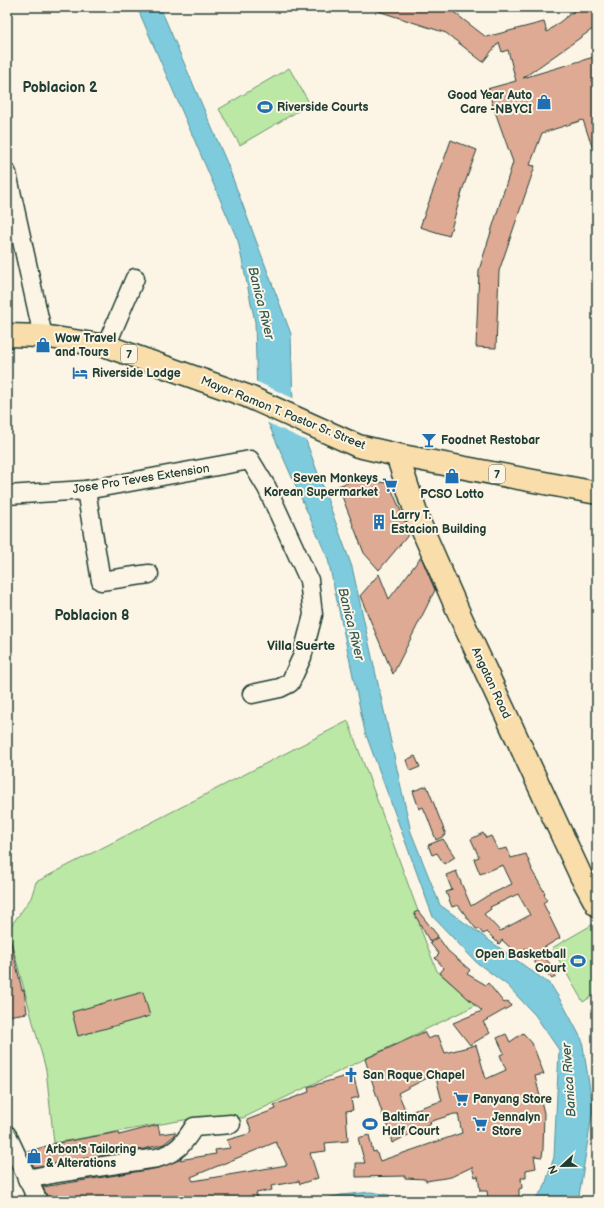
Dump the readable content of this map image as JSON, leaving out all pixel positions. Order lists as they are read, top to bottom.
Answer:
{
  "streets": {
    "main road": ["7", "Mayor Ramon T. Pastor Sr. Street", "Angatan Road"],
    "street": ["Jose Pro Teves Extension"]
  },
  "crossings": [
    ["7", "Mayor Ramon T. Pastor Sr. Street"],
    ["7", "Angatan Road"],
    ["Mayor Ramon T. Pastor Sr. Street", "Angatan Road"]
  ],
  "districts": ["Poblacion 2", "Poblacion 8", "Villa Suerte"],
  "water": ["Banica River"],
  "places": {
    "shop": [
      "Good Year Auto Care -NBYCI",
      "Wow Travel and Tours",
      "PCSO Lotto",
      "Arbon's Tailoring & Alterations"
    ],
    "sports": ["Riverside Courts", "Open Basketball Court", "Baltimar Half Court"],
    "hotel": ["Riverside Lodge"],
    "bar": ["Foodnet Restobar"],
    "supermarket": ["Seven Monkeys Korean Supermarket", "Panyang Store", "Jennalyn Store"],
    "building": ["Larry T. Estacion Building"],
    "church": ["San Roque Chapel"]
  },
  "north": "left"
}
